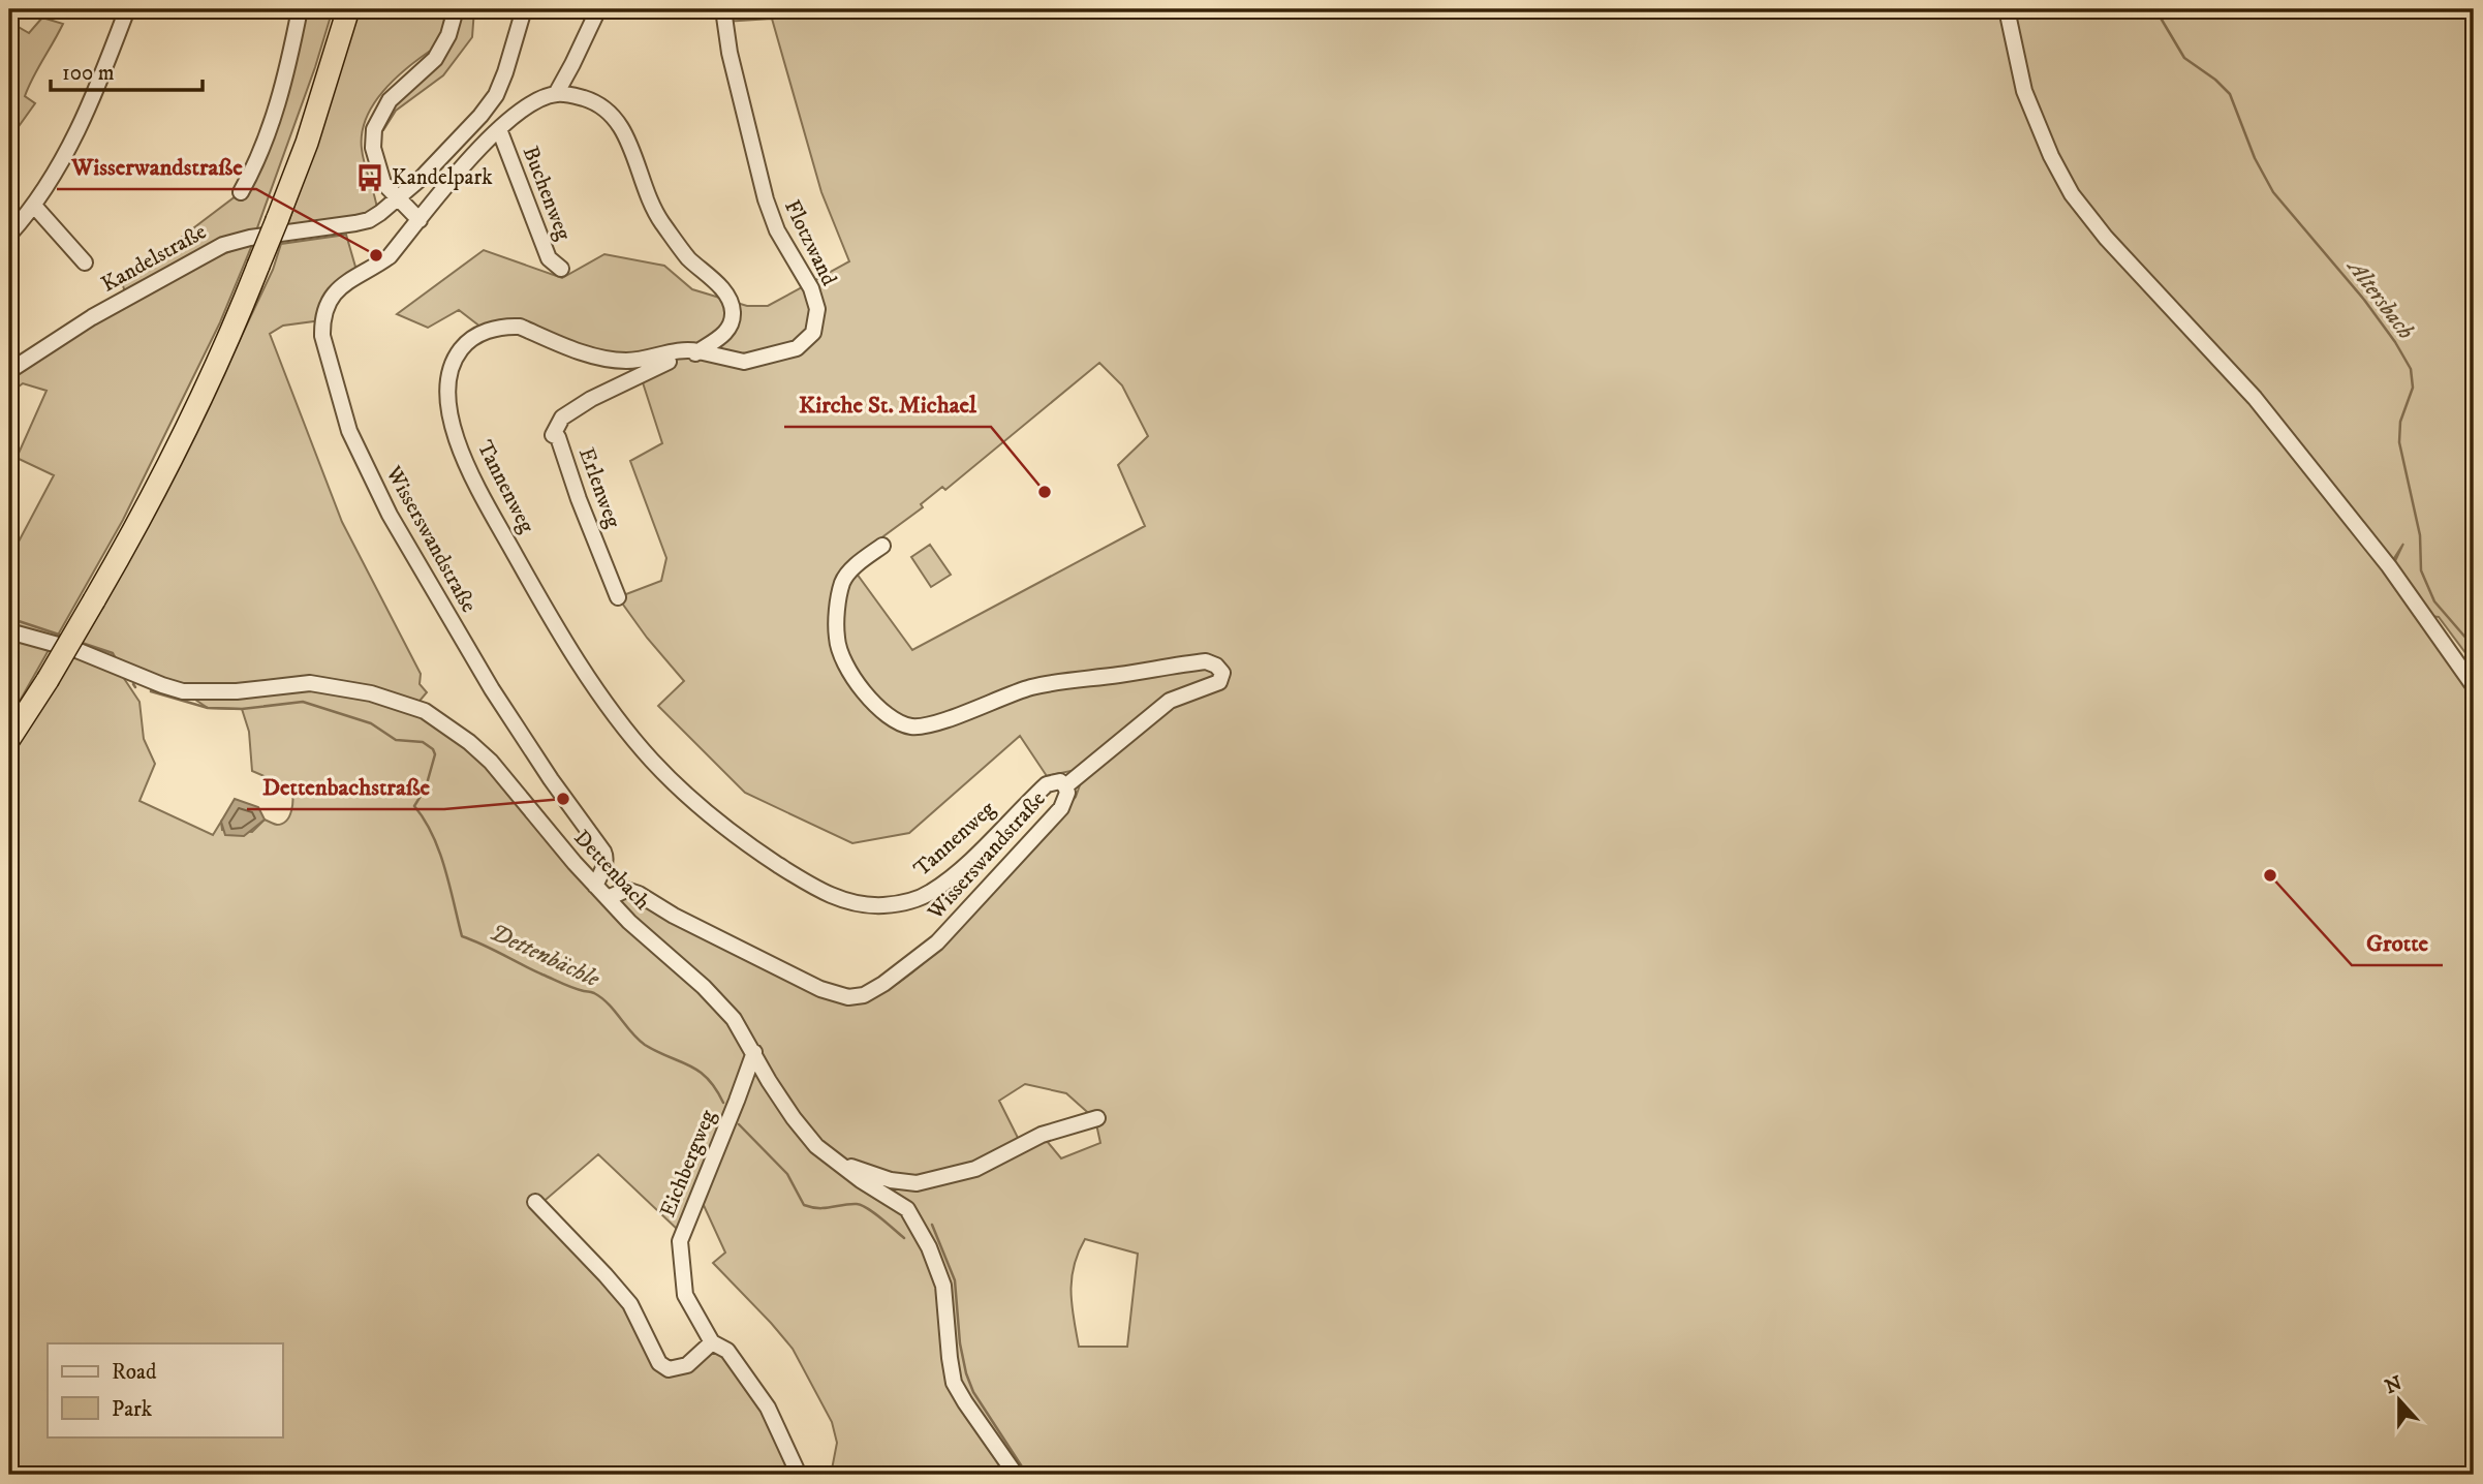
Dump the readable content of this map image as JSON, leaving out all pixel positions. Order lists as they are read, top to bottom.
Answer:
{
  "streets": {
    "street": [
      "Buchenweg",
      "Flotzwand",
      "Kandelstraße",
      "Tannenweg",
      "Erlenweg",
      "Wisserswandstraße",
      "Dettenbach",
      "Eichbergweg"
    ]
  },
  "crossings": [
    ["Flotzwand", "Tannenweg"],
    ["Flotzwand", "Erlenweg"],
    ["Tannenweg", "Erlenweg"],
    ["Tannenweg", "Wisserswandstraße"],
    ["Wisserswandstraße", "Dettenbach"],
    ["Dettenbach", "Eichbergweg"]
  ],
  "water": ["Altersbach", "Dettenbächle"],
  "places": {
    "bus stop": ["Kandelpark"],
    "other": [
      "Wisserwandstraße",
      "Kirche St. Michael",
      "Dettenbachstraße",
      "Grotte"
    ]
  },
  "legend": ["Road", "Park"],
  "scale_bar": "100 m",
  "north": "top"
}
